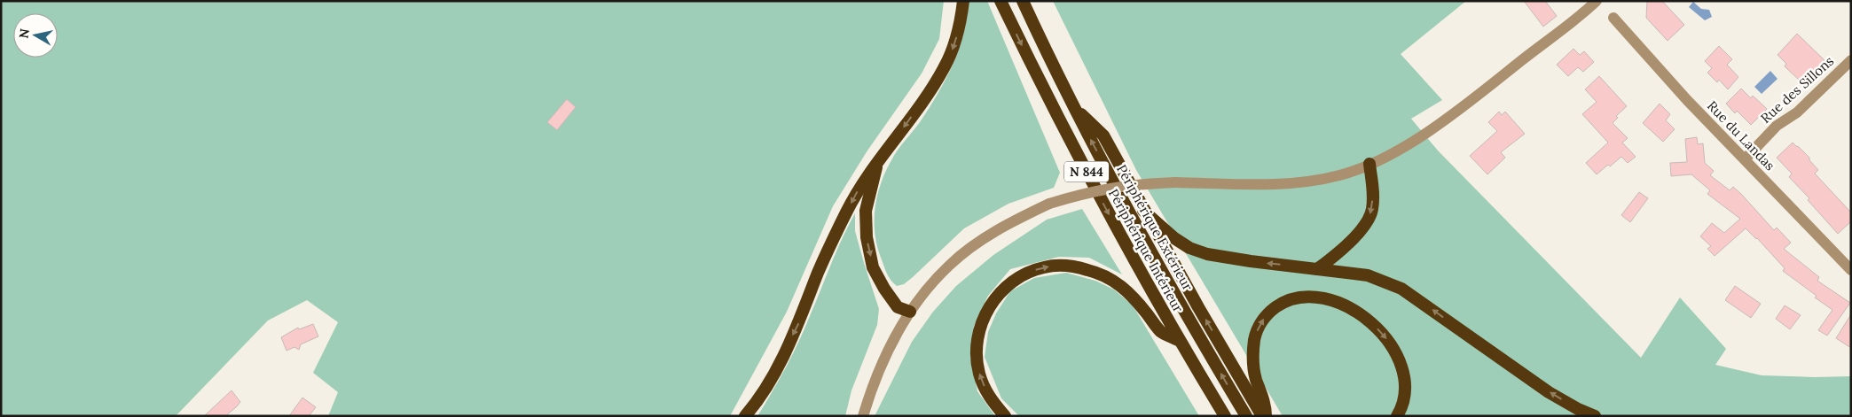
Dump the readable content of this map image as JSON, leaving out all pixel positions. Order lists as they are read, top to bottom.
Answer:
{
  "streets": {
    "highway": ["N 844", "Périphérique Extérieur", "Périphérique Intérieur"],
    "street": ["Rue des Sillons", "Rue du Landas"]
  },
  "crossings": [
    ["Rue des Sillons", "Rue du Landas"]
  ],
  "north": "left"
}
